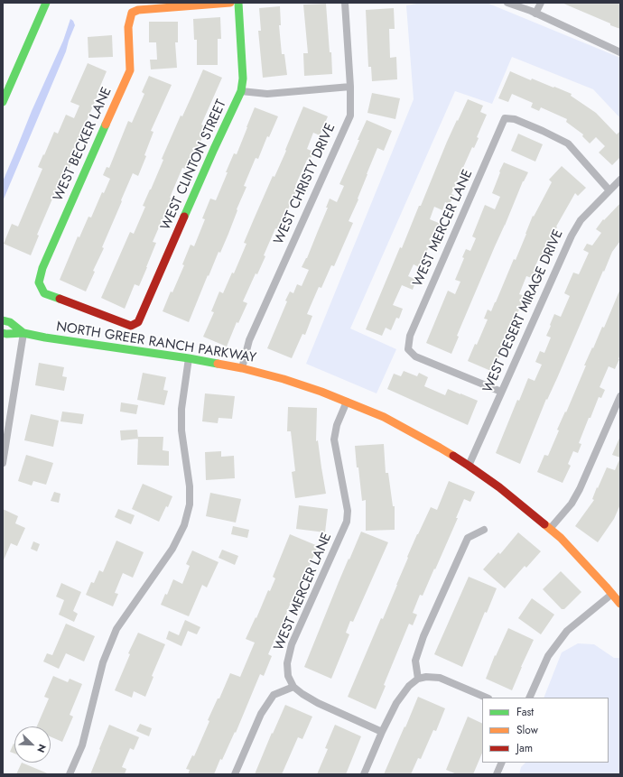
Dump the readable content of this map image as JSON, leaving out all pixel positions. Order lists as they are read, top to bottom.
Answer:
{
  "streets": {
    "street": [
      "WEST BECKER LANE",
      "WEST CLINTON STREET",
      "WEST CHRISTY DRIVE",
      "WEST MERCER LANE",
      "WEST DESERT MIRAGE DRIVE",
      "NORTH GREER RANCH PARKWAY"
    ]
  },
  "crossings": [
    ["WEST BECKER LANE", "WEST CLINTON STREET"],
    ["WEST CHRISTY DRIVE", "NORTH GREER RANCH PARKWAY"],
    ["WEST MERCER LANE", "WEST DESERT MIRAGE DRIVE"],
    ["WEST MERCER LANE", "NORTH GREER RANCH PARKWAY"],
    ["WEST DESERT MIRAGE DRIVE", "NORTH GREER RANCH PARKWAY"]
  ],
  "legend": ["Fast", "Slow", "Jam"],
  "north": "bottom right"
}
